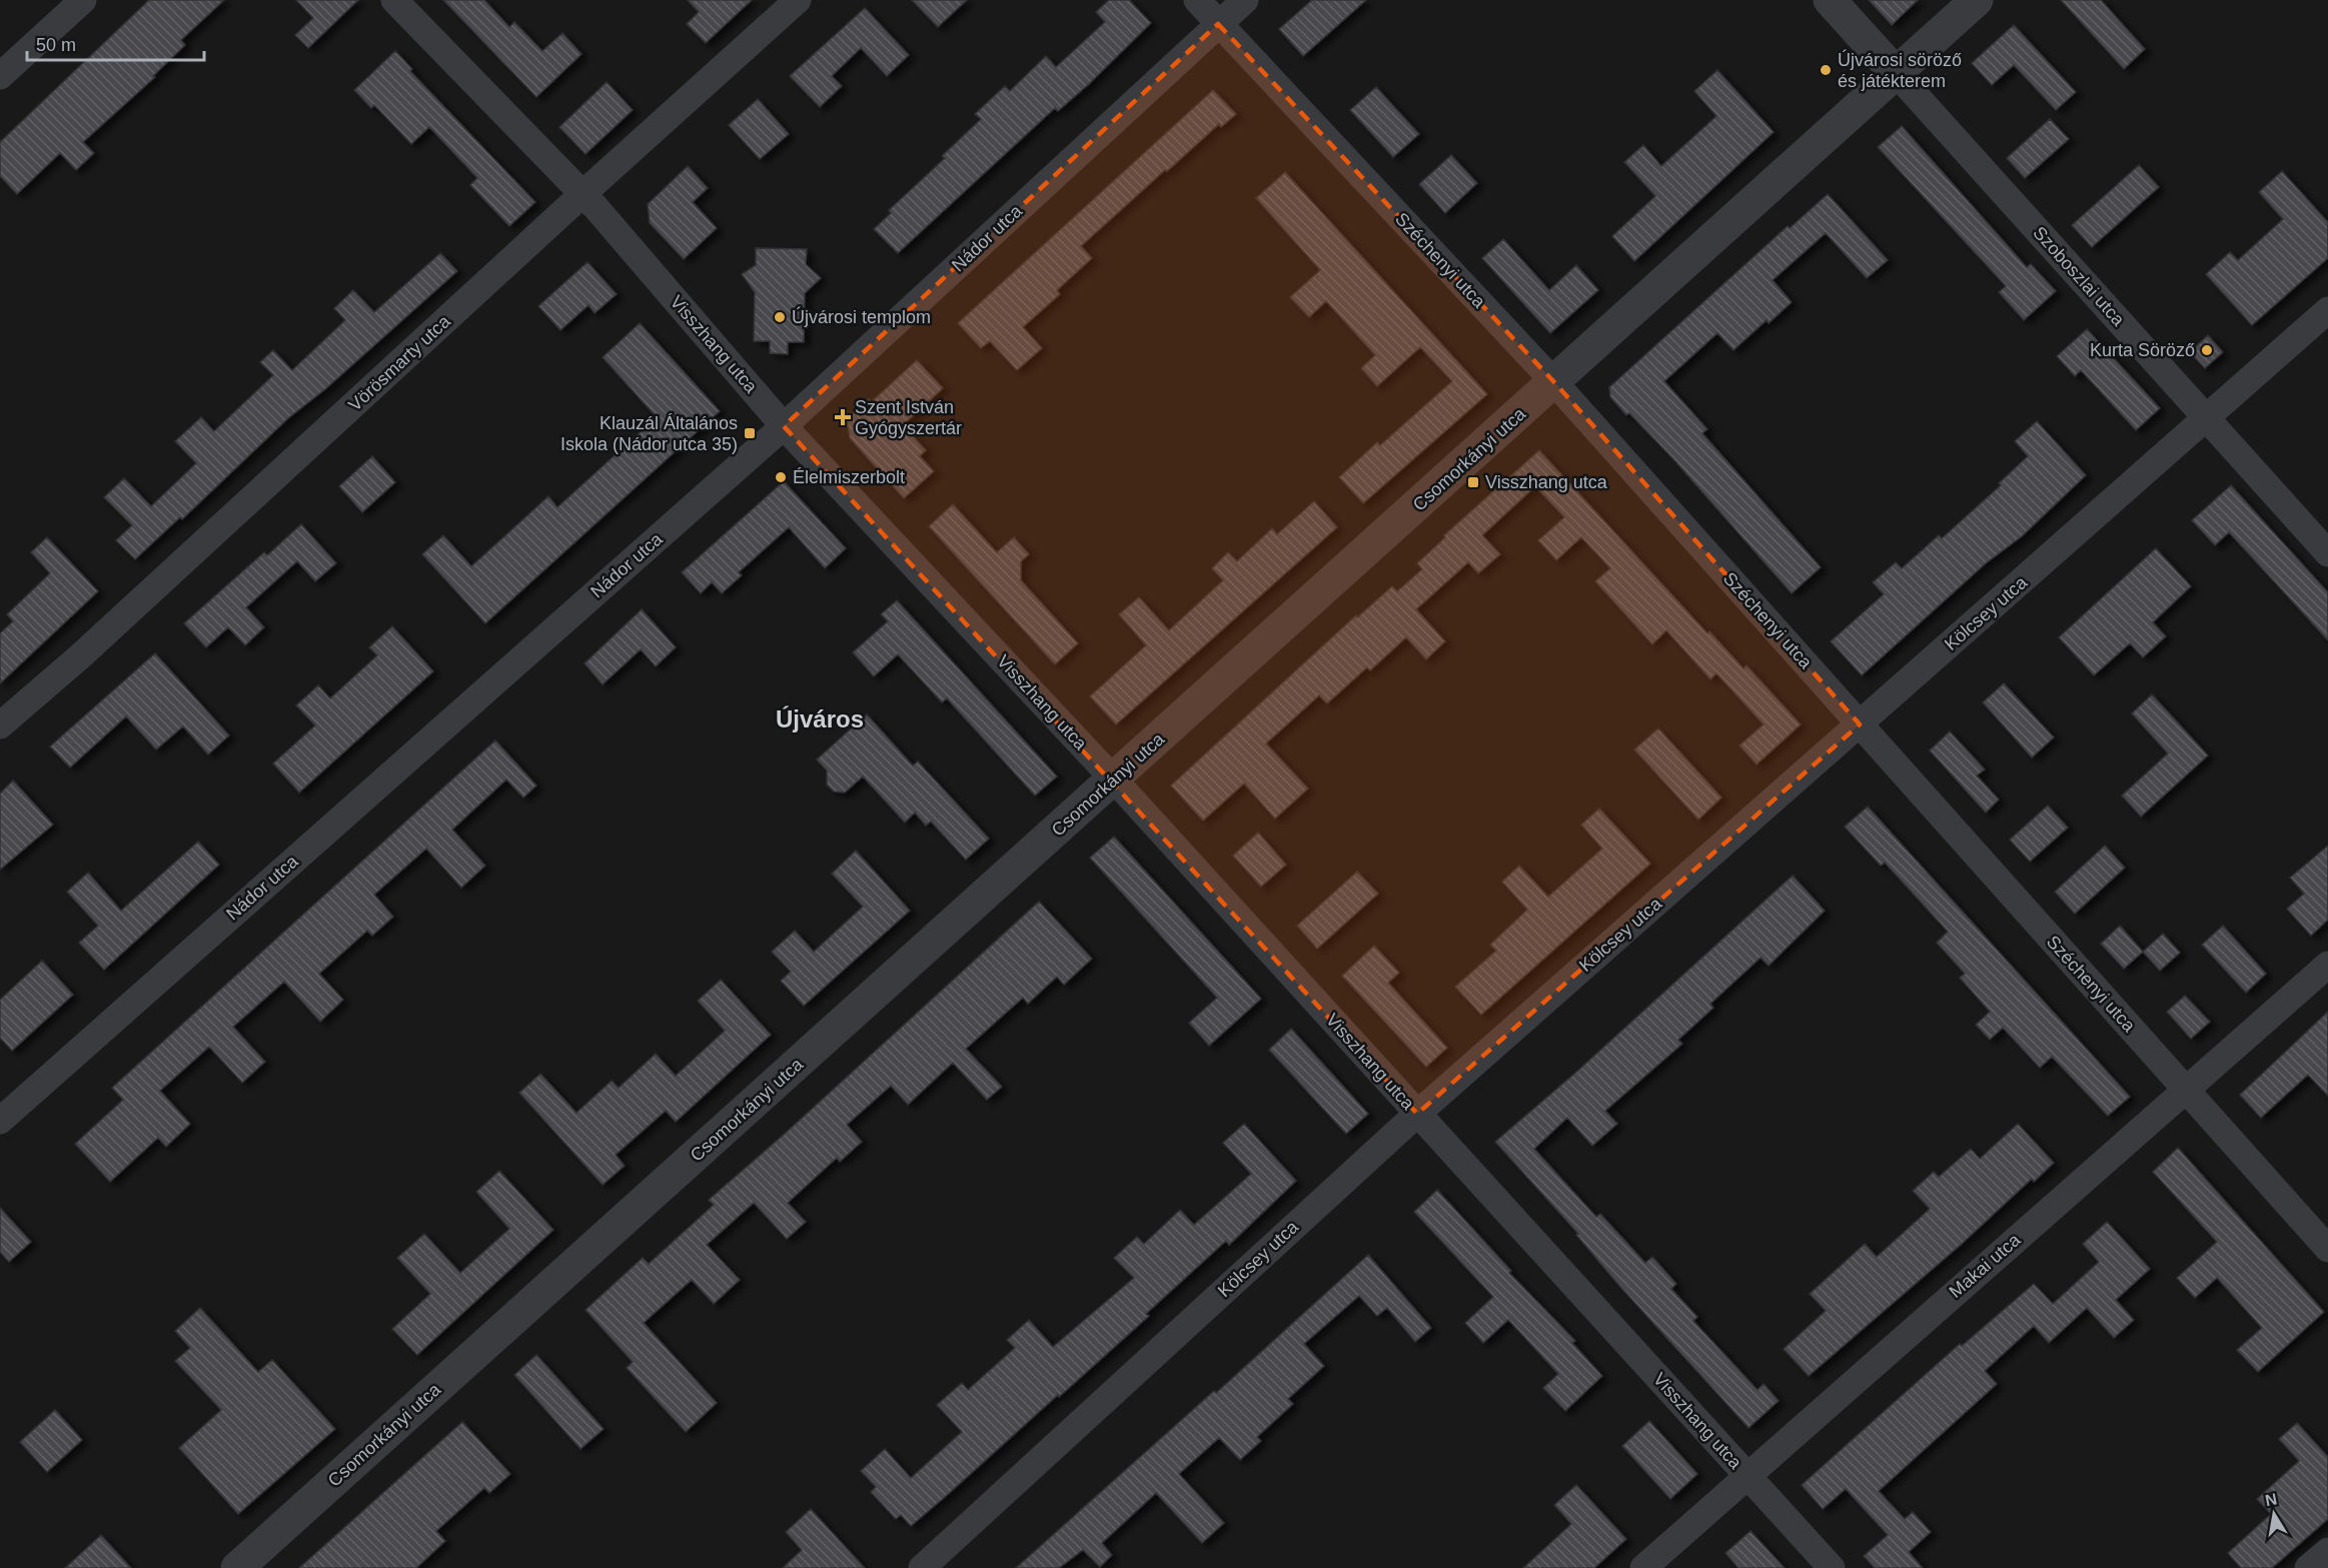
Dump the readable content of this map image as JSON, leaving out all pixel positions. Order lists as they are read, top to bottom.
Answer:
{
  "streets": {
    "street": [
      "Nádor utca",
      "Széchenyi utca",
      "Szoboszlai utca",
      "Visszhang utca",
      "Vörösmarty utca",
      "Csomorkányi utca",
      "Kölcsey utca",
      "Makai utca"
    ]
  },
  "crossings": [
    ["Nádor utca", "Széchenyi utca"],
    ["Nádor utca", "Visszhang utca"],
    ["Széchenyi utca", "Csomorkányi utca"],
    ["Széchenyi utca", "Kölcsey utca"],
    ["Széchenyi utca", "Makai utca"],
    ["Szoboszlai utca", "Csomorkányi utca"],
    ["Szoboszlai utca", "Kölcsey utca"],
    ["Visszhang utca", "Vörösmarty utca"],
    ["Visszhang utca", "Csomorkányi utca"],
    ["Visszhang utca", "Kölcsey utca"],
    ["Visszhang utca", "Makai utca"]
  ],
  "districts": ["Újváros"],
  "places": {
    "other": [
      "Újvárosi söröző és játékterem",
      "Újvárosi templom",
      "Kurta Söröző",
      "Élelmiszerbolt"
    ],
    "health": ["Szent István Gyógyszertár"],
    "transit": ["Klauzál Általános Iskola (Nádor utca 35)", "Visszhang utca"]
  },
  "scale_bar": "50 m",
  "north": "top"
}
